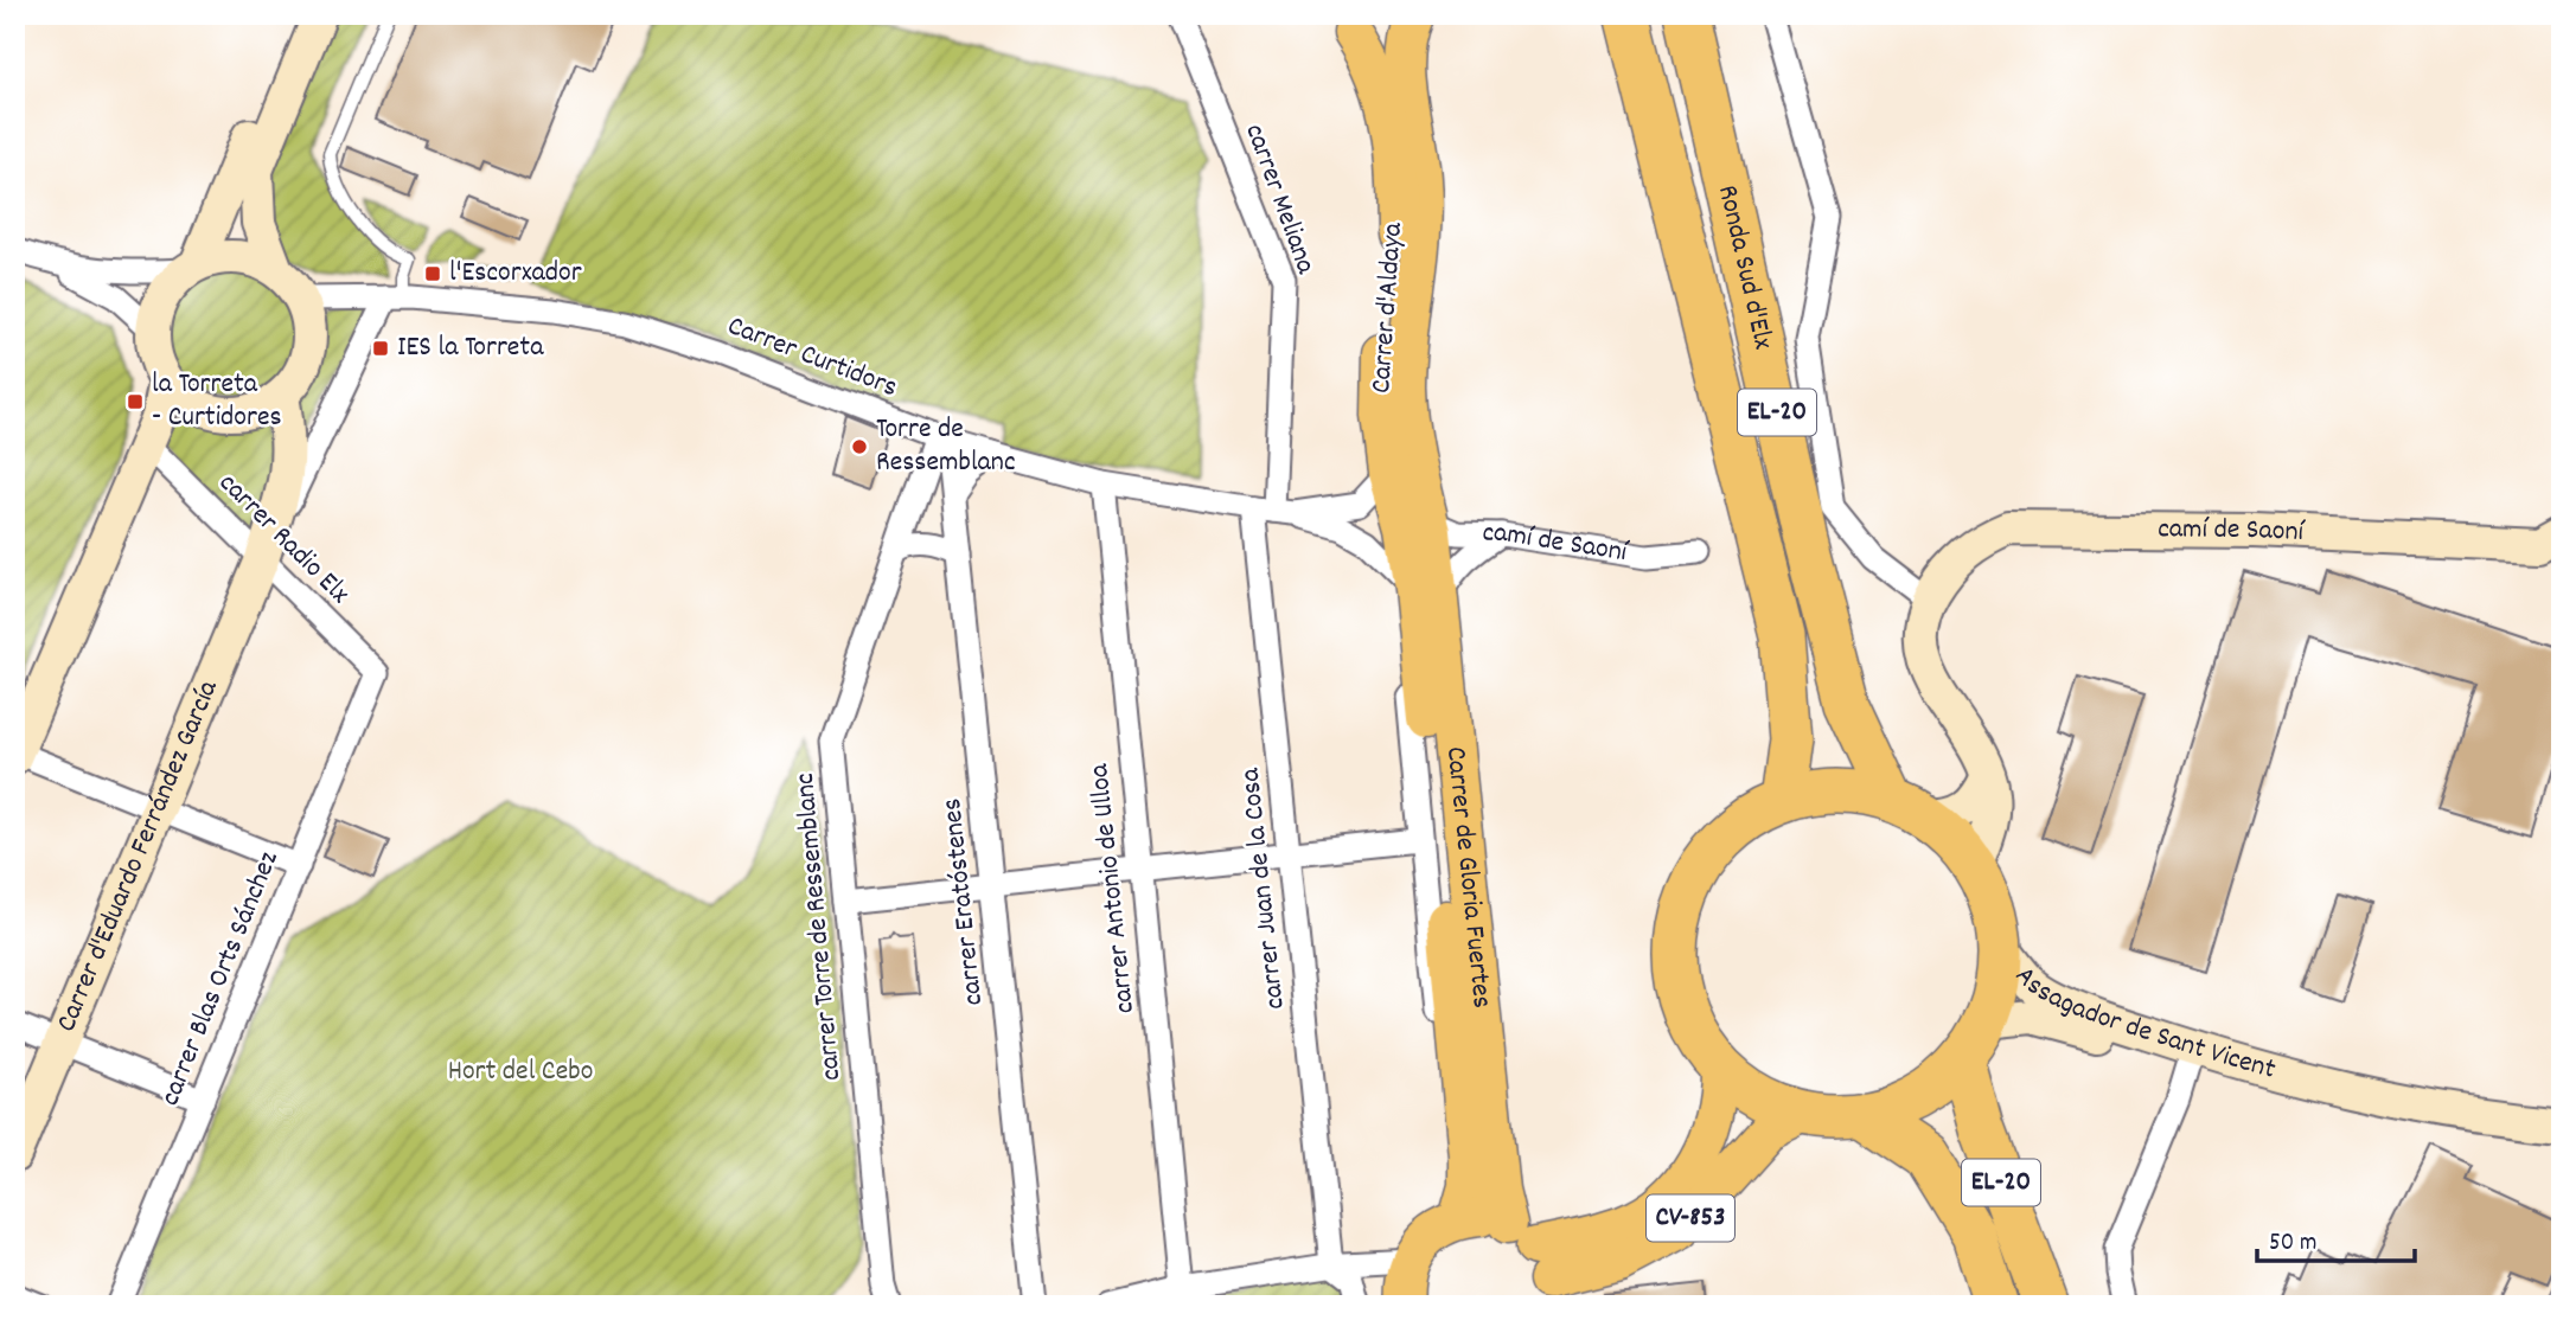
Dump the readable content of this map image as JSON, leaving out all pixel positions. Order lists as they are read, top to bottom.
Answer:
{
  "streets": {
    "highway": ["Ronda Sud d'Elx", "EL-20"],
    "main road": [
      "Carrer d'Aldaya",
      "camí de Saoní",
      "Carrer d'Eduardo Ferrández García",
      "Carrer de Gloria Fuertes",
      "Assagador de Sant Vicent",
      "CV-853"
    ],
    "street": [
      "carrer Meliana",
      "Carrer Curtidors",
      "carrer Radio Elx",
      "carrer Antonio de Ulloa",
      "carrer Juan de la Cosa",
      "carrer Eratóstenes",
      "carrer Torre de Ressemblanc",
      "carrer Blas Orts Sánchez"
    ]
  },
  "crossings": [
    ["carrer Meliana", "Carrer Curtidors"],
    ["carrer Meliana", "carrer Juan de la Cosa"],
    ["Ronda Sud d'Elx", "EL-20"],
    ["Ronda Sud d'Elx", "Assagador de Sant Vicent"],
    ["Ronda Sud d'Elx", "CV-853"],
    ["Carrer d'Aldaya", "Carrer Curtidors"],
    ["Carrer d'Aldaya", "camí de Saoní"],
    ["Carrer d'Aldaya", "Carrer de Gloria Fuertes"],
    ["Carrer Curtidors", "camí de Saoní"],
    ["Carrer Curtidors", "Carrer d'Eduardo Ferrández García"],
    ["Carrer Curtidors", "Carrer de Gloria Fuertes"],
    ["Carrer Curtidors", "carrer Antonio de Ulloa"],
    ["Carrer Curtidors", "carrer Juan de la Cosa"],
    ["Carrer Curtidors", "carrer Eratóstenes"],
    ["Carrer Curtidors", "carrer Torre de Ressemblanc"],
    ["EL-20", "CV-853"],
    ["camí de Saoní", "Carrer de Gloria Fuertes"],
    ["carrer Radio Elx", "Carrer d'Eduardo Ferrández García"],
    ["carrer Radio Elx", "carrer Blas Orts Sánchez"],
    ["Carrer de Gloria Fuertes", "CV-853"],
    ["carrer Eratóstenes", "carrer Torre de Ressemblanc"]
  ],
  "parks": ["Hort del Cebo"],
  "places": {
    "transit": ["l'Escorxador", "IES la Torreta", "la Torreta - Curtidores"],
    "other": ["Torre de Ressemblanc"]
  },
  "scale_bar": "50 m"
}
